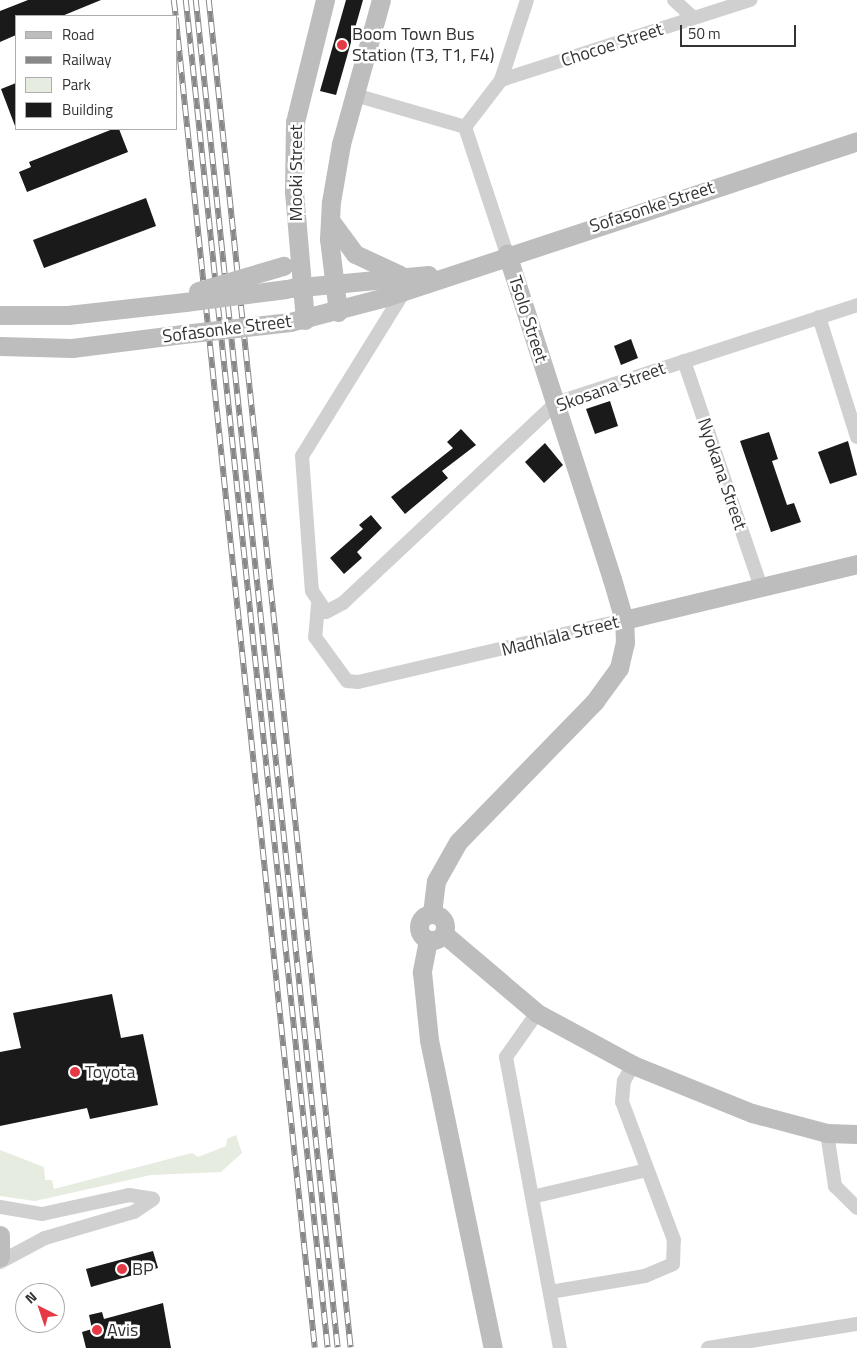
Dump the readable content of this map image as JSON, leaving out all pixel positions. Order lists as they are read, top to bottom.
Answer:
{
  "streets": {
    "main road": [
      "Mooki Street",
      "Sofasonke Street",
      "Tsolo Street",
      "Madhlala Street"
    ],
    "street": ["Chocoe Street", "Skosana Street", "Nyokana Street"]
  },
  "crossings": [
    ["Mooki Street", "Sofasonke Street"],
    ["Sofasonke Street", "Tsolo Street"],
    ["Tsolo Street", "Skosana Street"],
    ["Tsolo Street", "Madhlala Street"],
    ["Skosana Street", "Nyokana Street"],
    ["Skosana Street", "Madhlala Street"],
    ["Nyokana Street", "Madhlala Street"]
  ],
  "places": [
    "Boom Town Bus Station (T3, T1, F4)",
    "Toyota",
    "BP",
    "Avis"
  ],
  "legend": [
    "Road",
    "Railway",
    "Park",
    "Building"
  ],
  "scale_bar": "50 m",
  "north": "top left"
}
